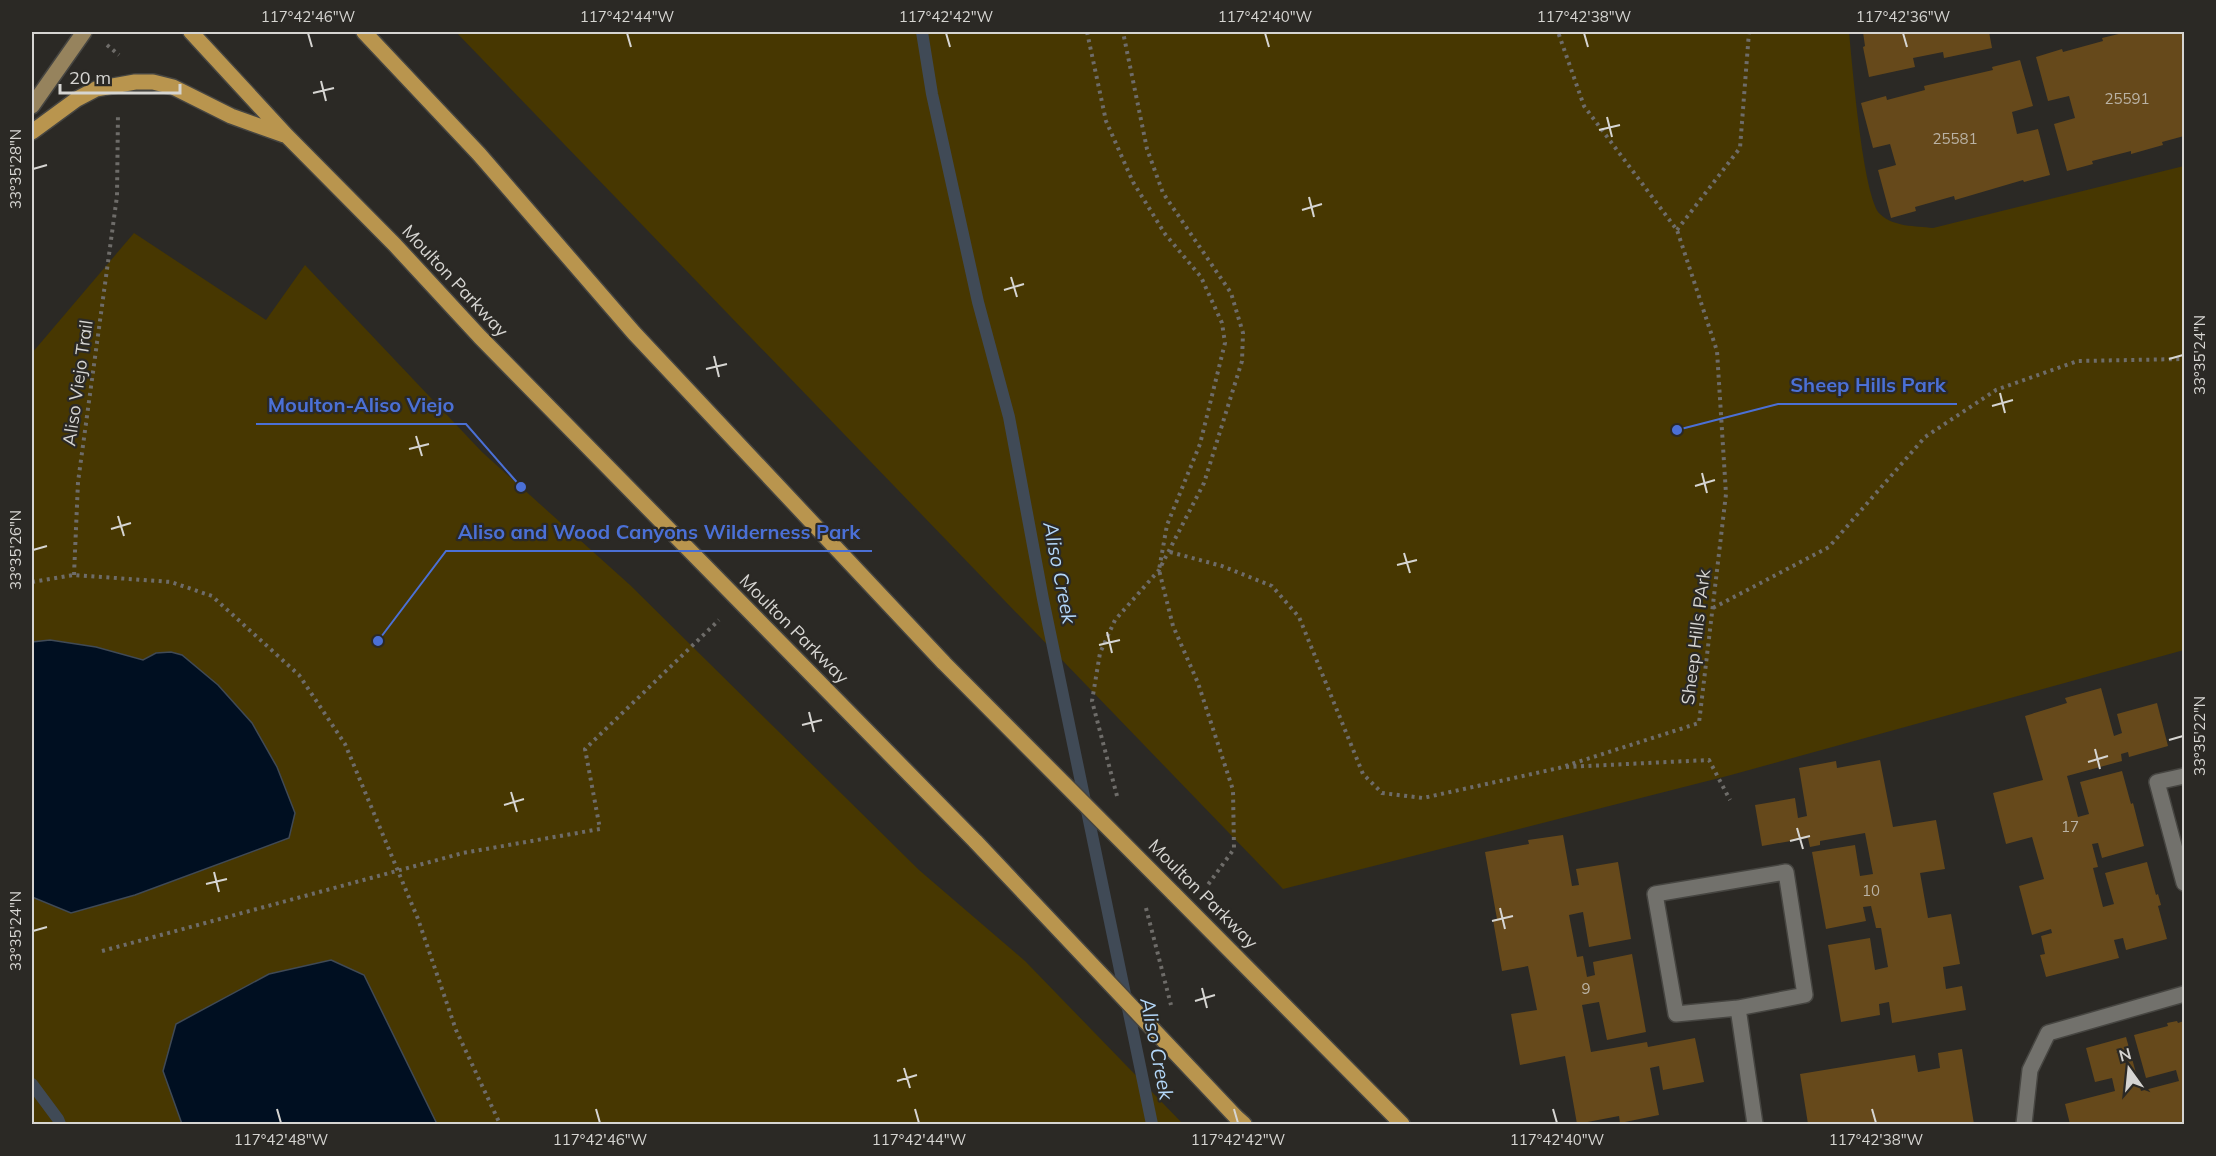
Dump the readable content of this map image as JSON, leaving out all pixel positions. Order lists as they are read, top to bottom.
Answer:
{
  "streets": {
    "main road": ["Moulton Parkway"],
    "path": ["Aliso Viejo Trail", "Sheep Hills PArk"]
  },
  "water": ["Aliso Creek"],
  "places": ["Sheep Hills Park", "Moulton-Aliso Viejo", "Aliso and Wood Canyons Wilderness Park"],
  "house_numbers": [
    "25591",
    "25581",
    "17",
    "10",
    "9"
  ],
  "scale_bar": "20 m",
  "north": "top",
  "coordinates": [
    "117°42'46\"W",
    "117°42'44\"W",
    "117°42'42\"W",
    "117°42'40\"W",
    "117°42'38\"W",
    "117°42'36\"W",
    "33°35'28\"N",
    "33°35'24\"N",
    "33°35'26\"N",
    "33°35'22\"N",
    "117°42'48\"W"
  ]
}
